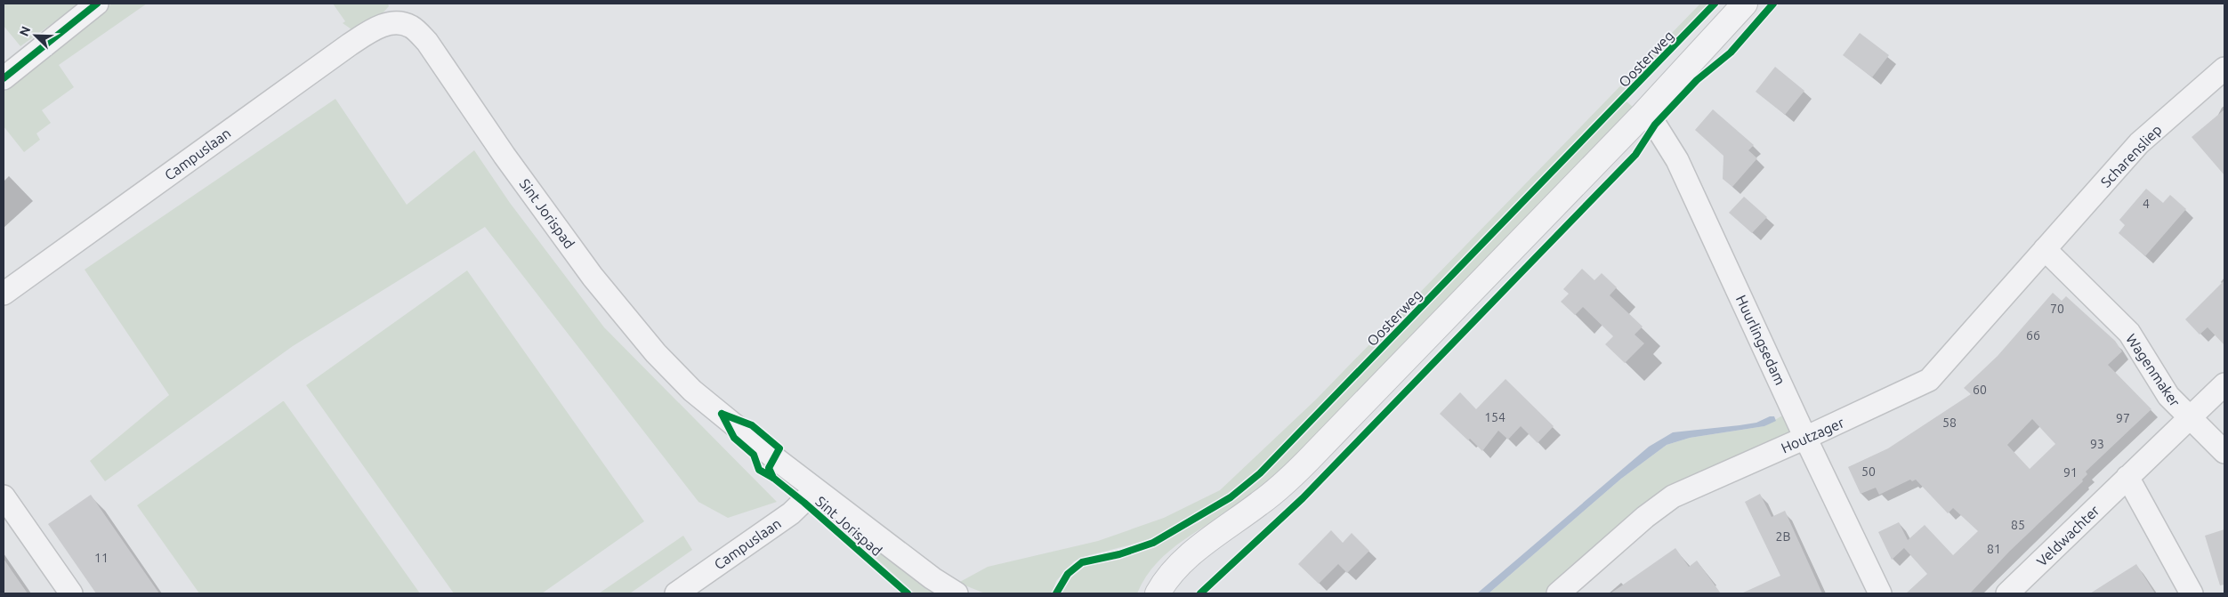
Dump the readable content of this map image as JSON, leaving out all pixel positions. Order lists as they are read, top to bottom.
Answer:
{
  "streets": {
    "street": [
      "Campuslaan",
      "Scharensliep",
      "Sint Jorispad",
      "Huurlingsedam",
      "Wagenmaker",
      "Houtzager",
      "Veldwachter"
    ],
    "cycle path": ["Oosterweg"]
  },
  "crossings": [
    ["Campuslaan", "Sint Jorispad"],
    ["Scharensliep", "Wagenmaker"],
    ["Scharensliep", "Houtzager"],
    ["Huurlingsedam", "Houtzager"],
    ["Wagenmaker", "Houtzager"],
    ["Wagenmaker", "Veldwachter"]
  ],
  "house_numbers": [
    "4",
    "70",
    "66",
    "60",
    "154",
    "97",
    "58",
    "93",
    "50",
    "91",
    "85",
    "2B",
    "81",
    "11"
  ],
  "north": "top left"
}
